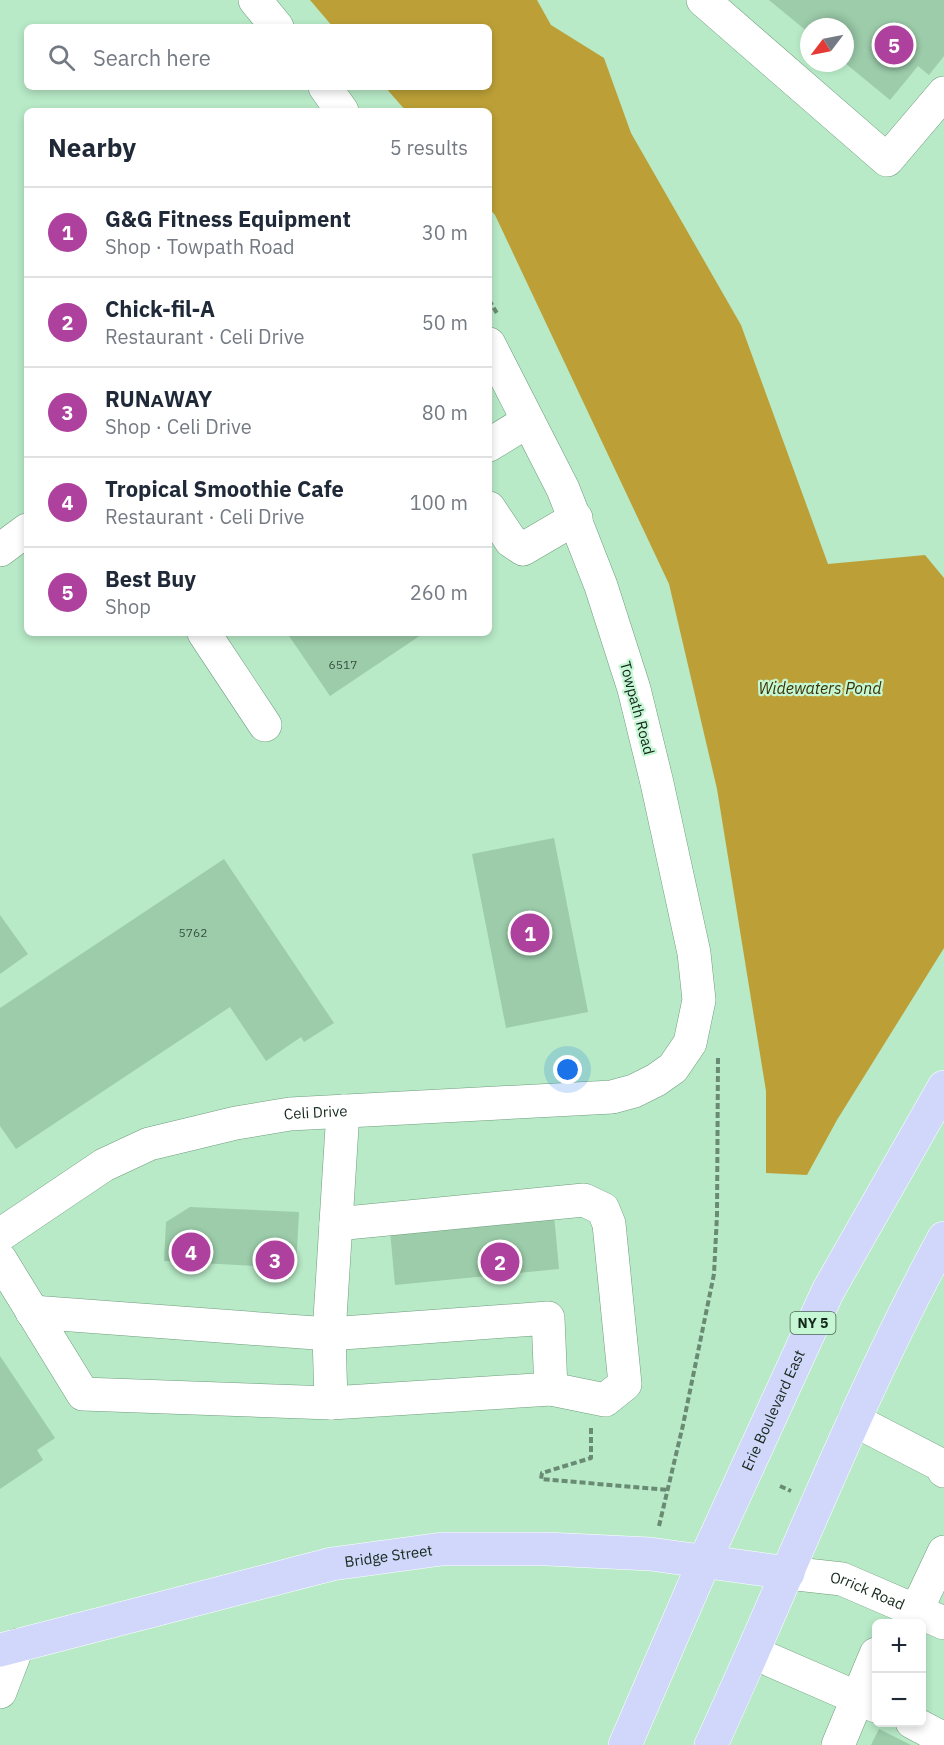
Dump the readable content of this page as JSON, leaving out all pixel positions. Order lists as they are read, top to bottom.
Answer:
{
  "streets": {
    "main road": ["NY 5", "Erie Boulevard East", "Bridge Street"],
    "street": ["Towpath Road", "Celi Drive", "Orrick Road"]
  },
  "crossings": [
    ["Towpath Road", "Celi Drive"],
    ["Erie Boulevard East", "Bridge Street"],
    ["Bridge Street", "Orrick Road"]
  ],
  "water": ["Widewaters Pond"],
  "house_numbers": ["6517", "5762"],
  "north": "bottom left",
  "page": {
    "pins": [
      "5",
      "1",
      "4",
      "3",
      "2"
    ],
    "search": "Search here",
    "heading": ["Nearby", "5 results"],
    "list": [
      {
        "mark": "1",
        "name": "G&G Fitness Equipment",
        "note": "Shop · Towpath Road",
        "value": "30 m"
      },
      {
        "mark": "2",
        "name": "Chick-fil-A",
        "note": "Restaurant · Celi Drive",
        "value": "50 m"
      },
      {
        "mark": "3",
        "name": "RUNᴀWAY",
        "note": "Shop · Celi Drive",
        "value": "80 m"
      },
      {
        "mark": "4",
        "name": "Tropical Smoothie Cafe",
        "note": "Restaurant · Celi Drive",
        "value": "100 m"
      },
      {
        "mark": "5",
        "name": "Best Buy",
        "note": "Shop",
        "value": "260 m"
      }
    ],
    "map_buttons": ["+", "−"]
  }
}
